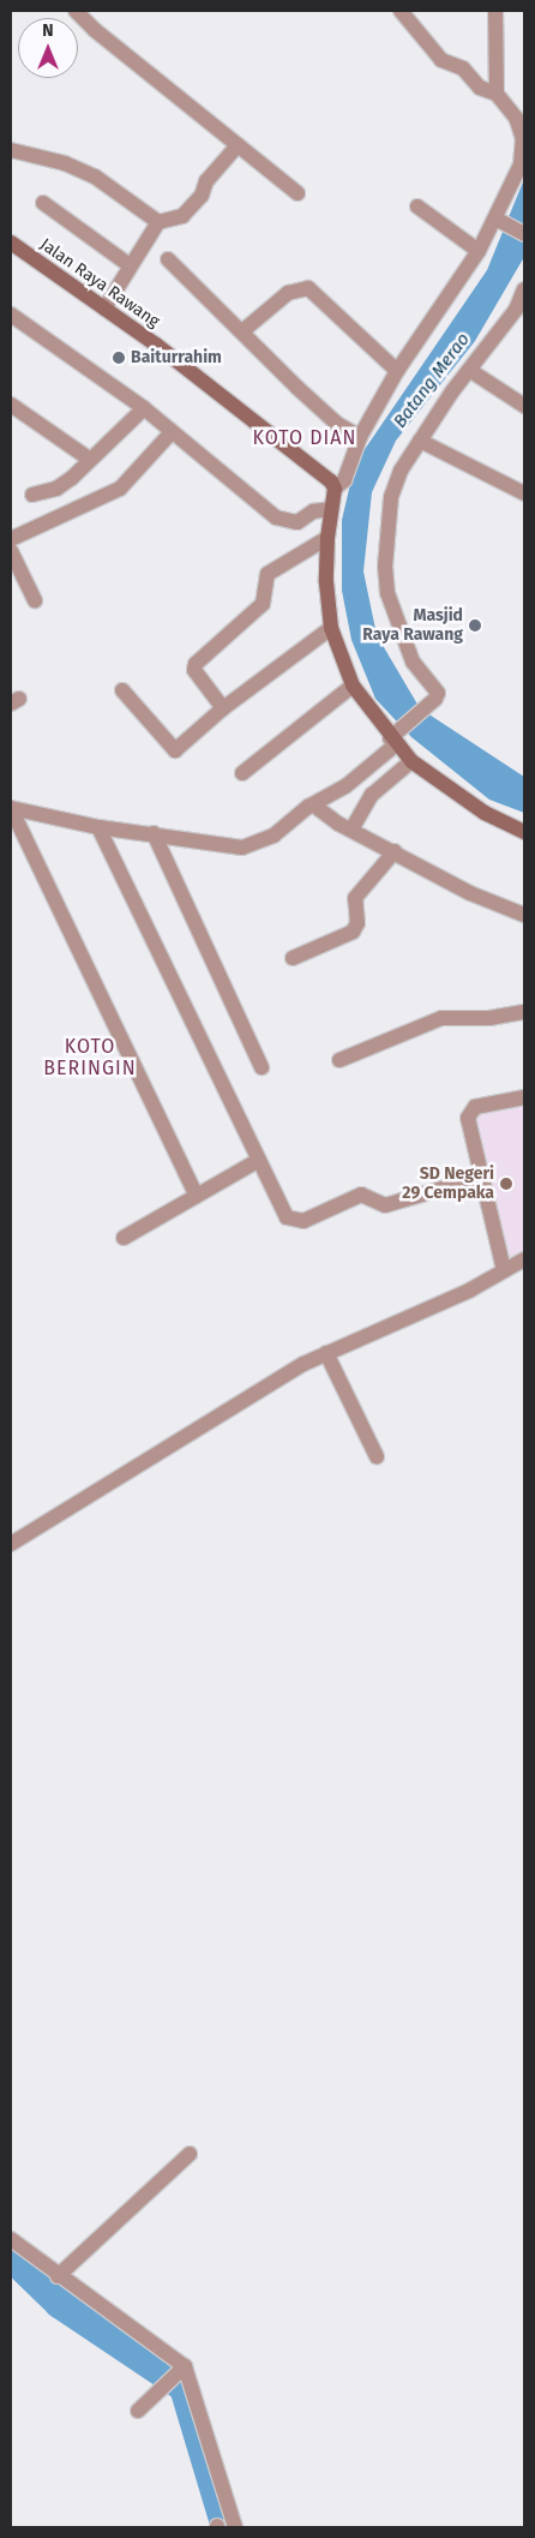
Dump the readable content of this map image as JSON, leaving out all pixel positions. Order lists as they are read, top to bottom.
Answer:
{
  "streets": {
    "main road": ["Jalan Raya Rawang"]
  },
  "districts": ["KOTO DIAN", "KOTO BERINGIN"],
  "water": ["Batang Merao"],
  "places": ["Baiturrahim", "Masjid Raya Rawang", "SD Negeri 29 Cempaka"],
  "north": "top"
}
